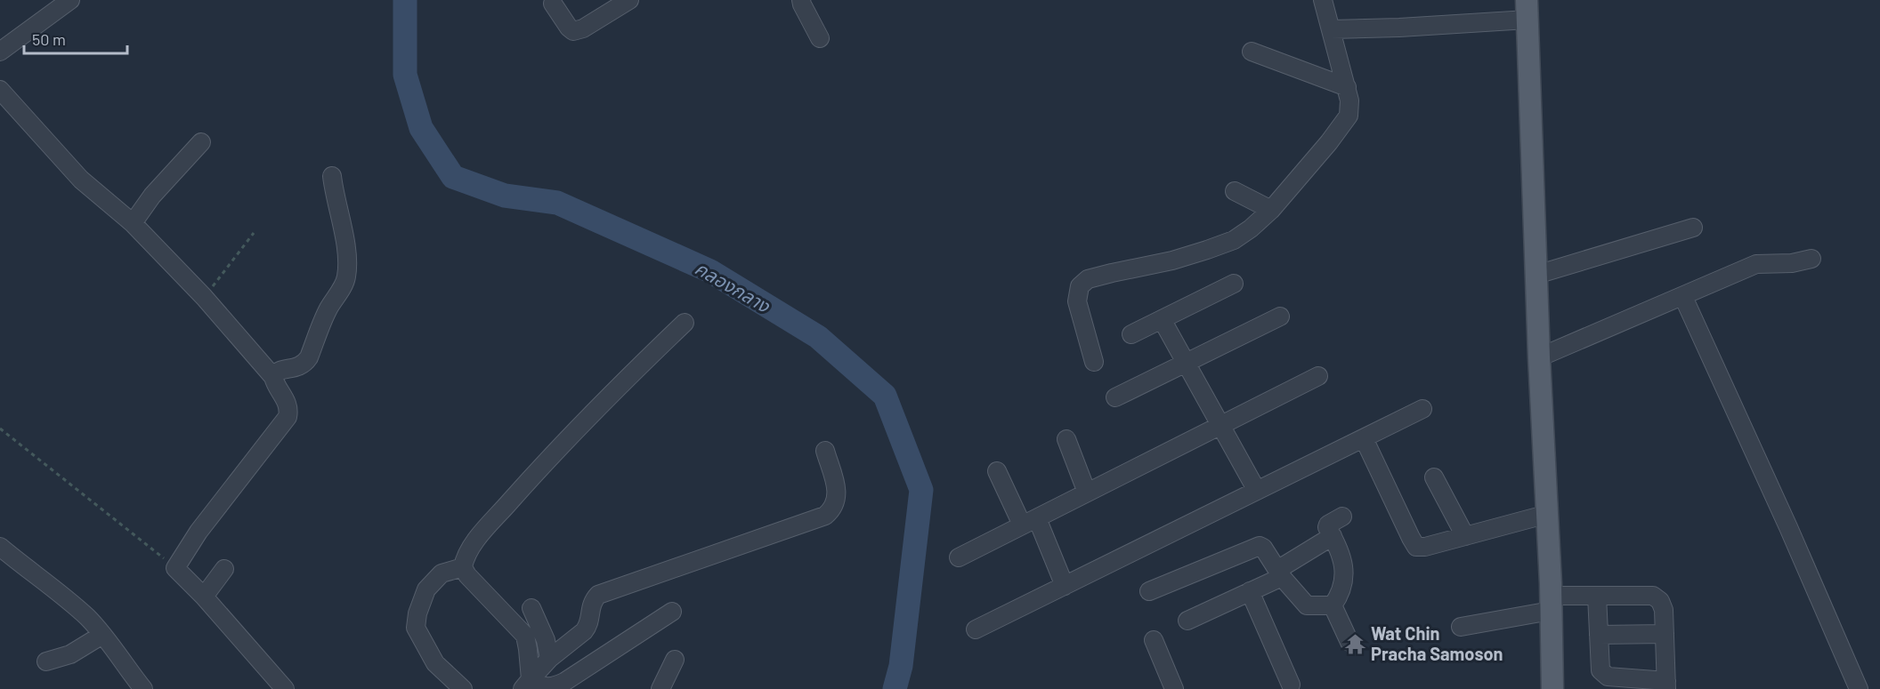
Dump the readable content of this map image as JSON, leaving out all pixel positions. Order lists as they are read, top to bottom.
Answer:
{
  "water": ["คลองกลาง"],
  "places": {
    "temple": ["Wat Chin Pracha Samoson"]
  },
  "scale_bar": "50 m"
}
